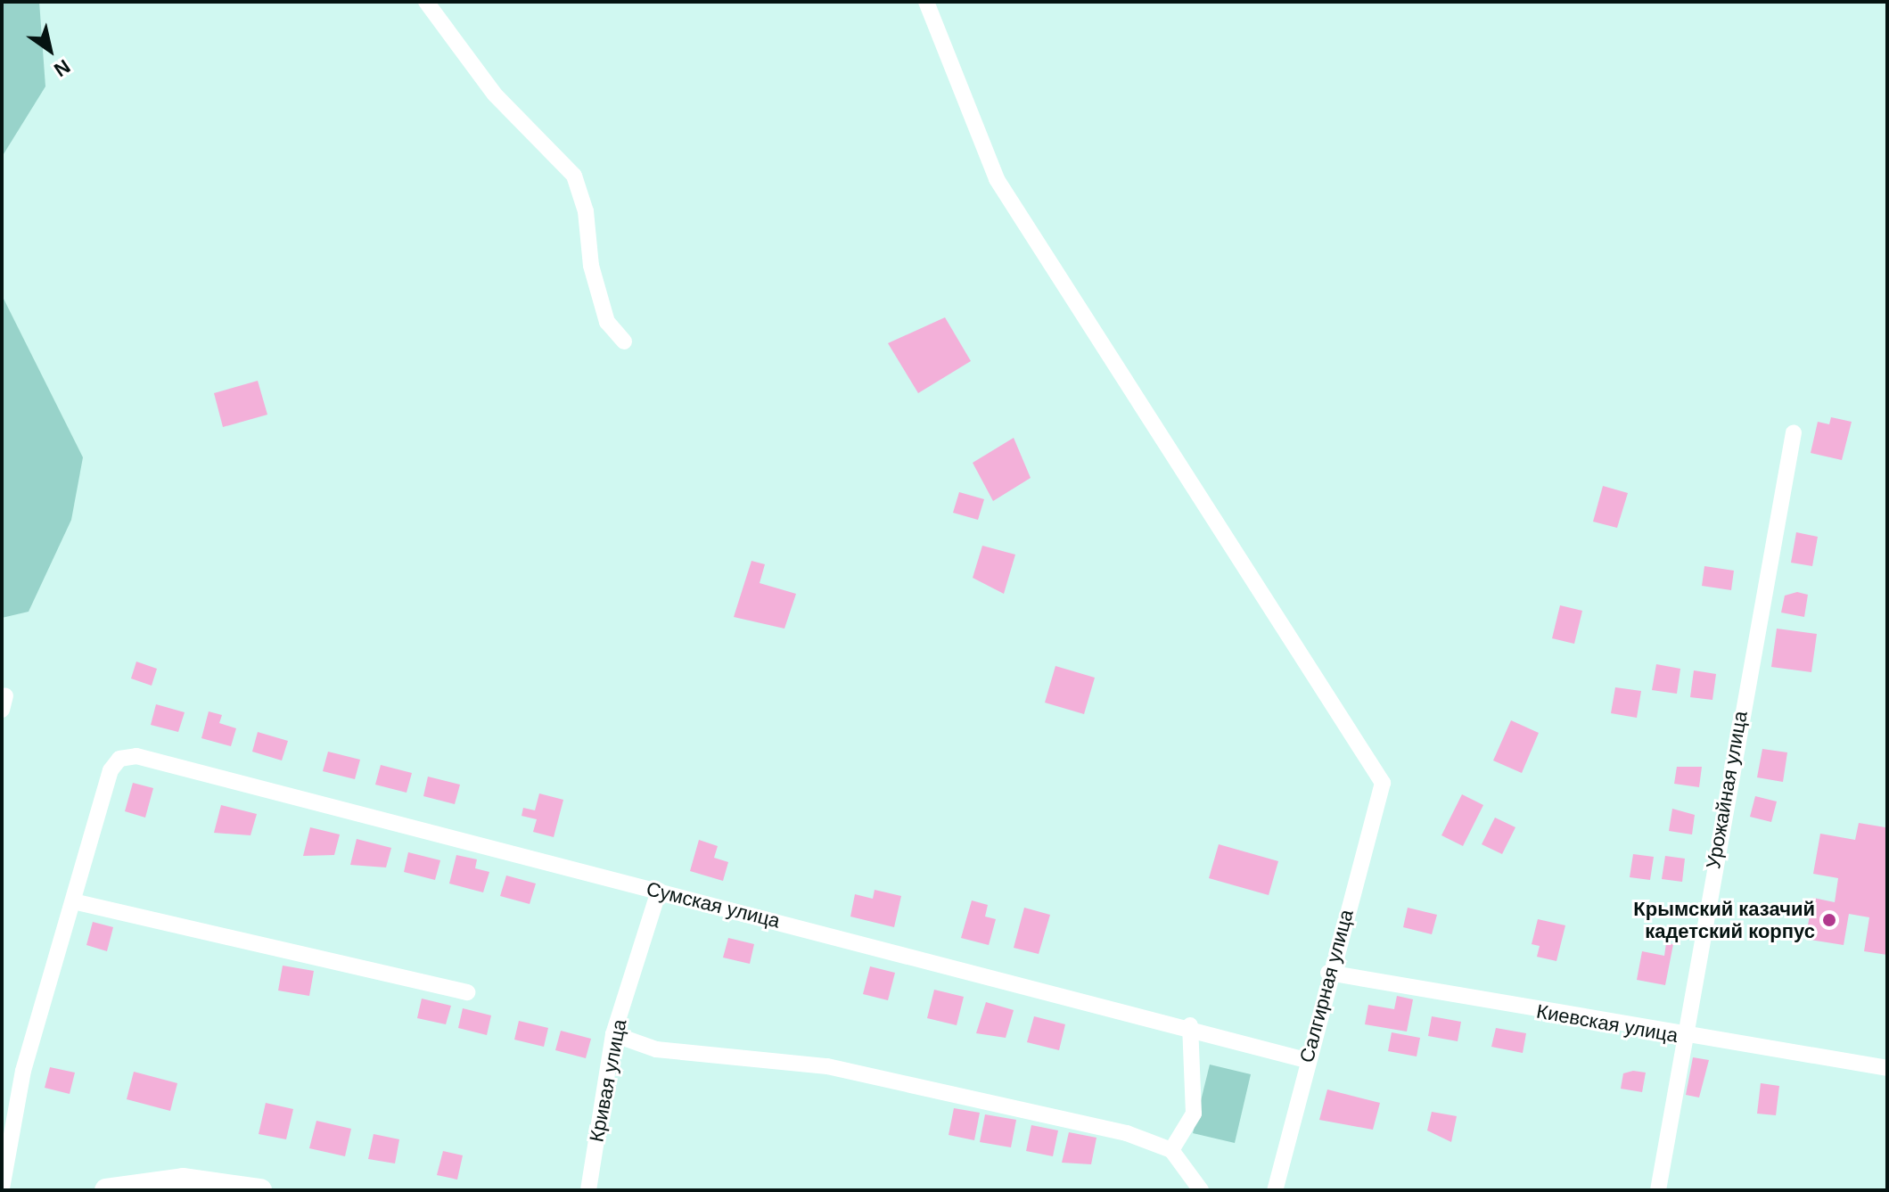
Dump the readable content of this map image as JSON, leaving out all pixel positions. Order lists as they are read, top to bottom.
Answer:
{
  "streets": {
    "street": [
      "Урожайная улица",
      "Сумская улица",
      "Салгирная улица",
      "Киевская улица",
      "Кривая улица"
    ]
  },
  "crossings": [
    ["Урожайная улица", "Киевская улица"],
    ["Сумская улица", "Салгирная улица"],
    ["Сумская улица", "Кривая улица"],
    ["Салгирная улица", "Киевская улица"]
  ],
  "places": ["Крымский казачий кадетский корпус"],
  "north": "bottom right"
}
